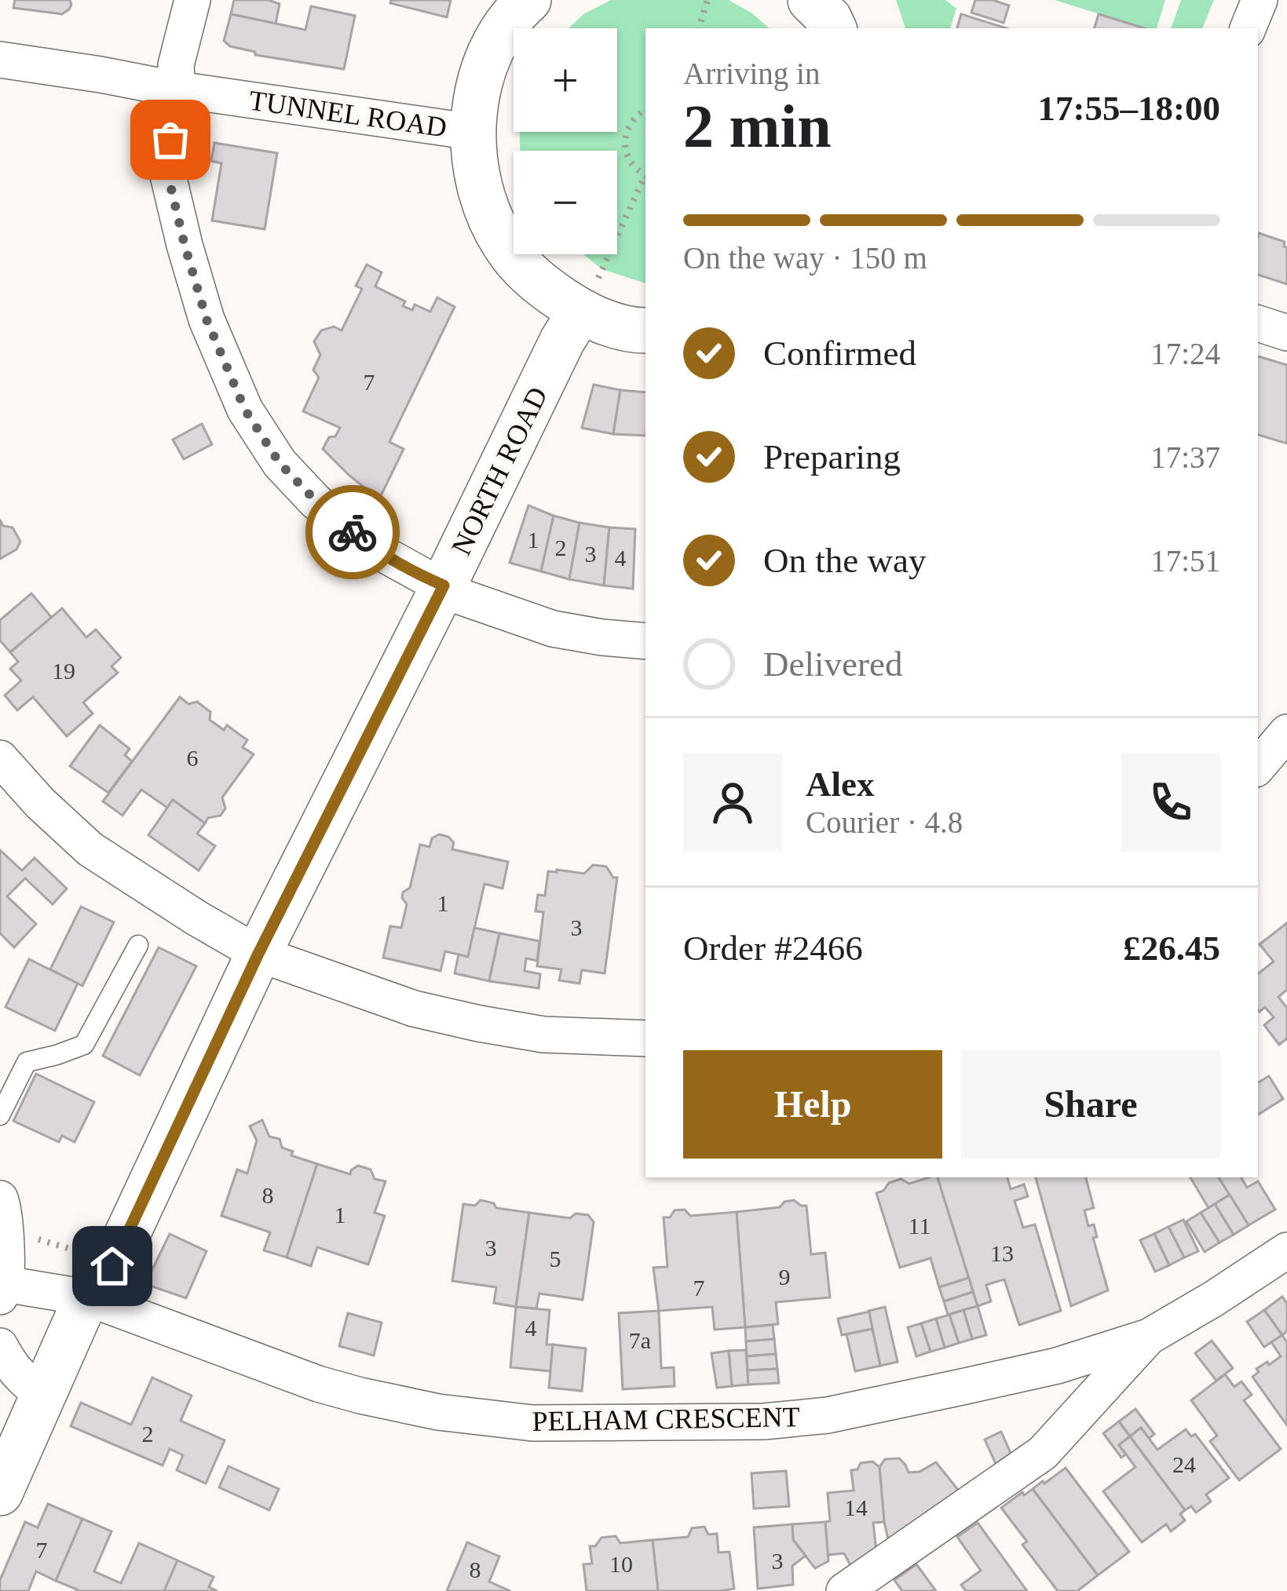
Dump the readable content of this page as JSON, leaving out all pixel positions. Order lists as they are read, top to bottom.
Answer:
{
  "streets": {
    "street": ["TUNNEL ROAD", "NORTH ROAD", "PELHAM CRESCENT"]
  },
  "crossings": [
    ["NORTH ROAD", "PELHAM CRESCENT"]
  ],
  "house_numbers": [
    "7",
    "1",
    "2",
    "3",
    "4",
    "19",
    "6",
    "1",
    "3",
    "8",
    "1",
    "11",
    "3",
    "13",
    "5",
    "9",
    "7",
    "4",
    "7a",
    "2",
    "24",
    "14",
    "7",
    "3",
    "10",
    "8"
  ],
  "page": {
    "map_buttons": ["+", "−"],
    "heading": ["2 min", "Arriving in", "17:55–18:00"],
    "panel": [
      "Alex",
      "Courier · 4.8",
      "Order #2466",
      "£26.45"
    ],
    "bar": "On the way · 150 m",
    "list": [
      ["Confirmed", "17:24"],
      ["Preparing", "17:37"],
      ["On the way", "17:51"],
      "Delivered"
    ],
    "buttons": ["Help", "Share"]
  }
}
